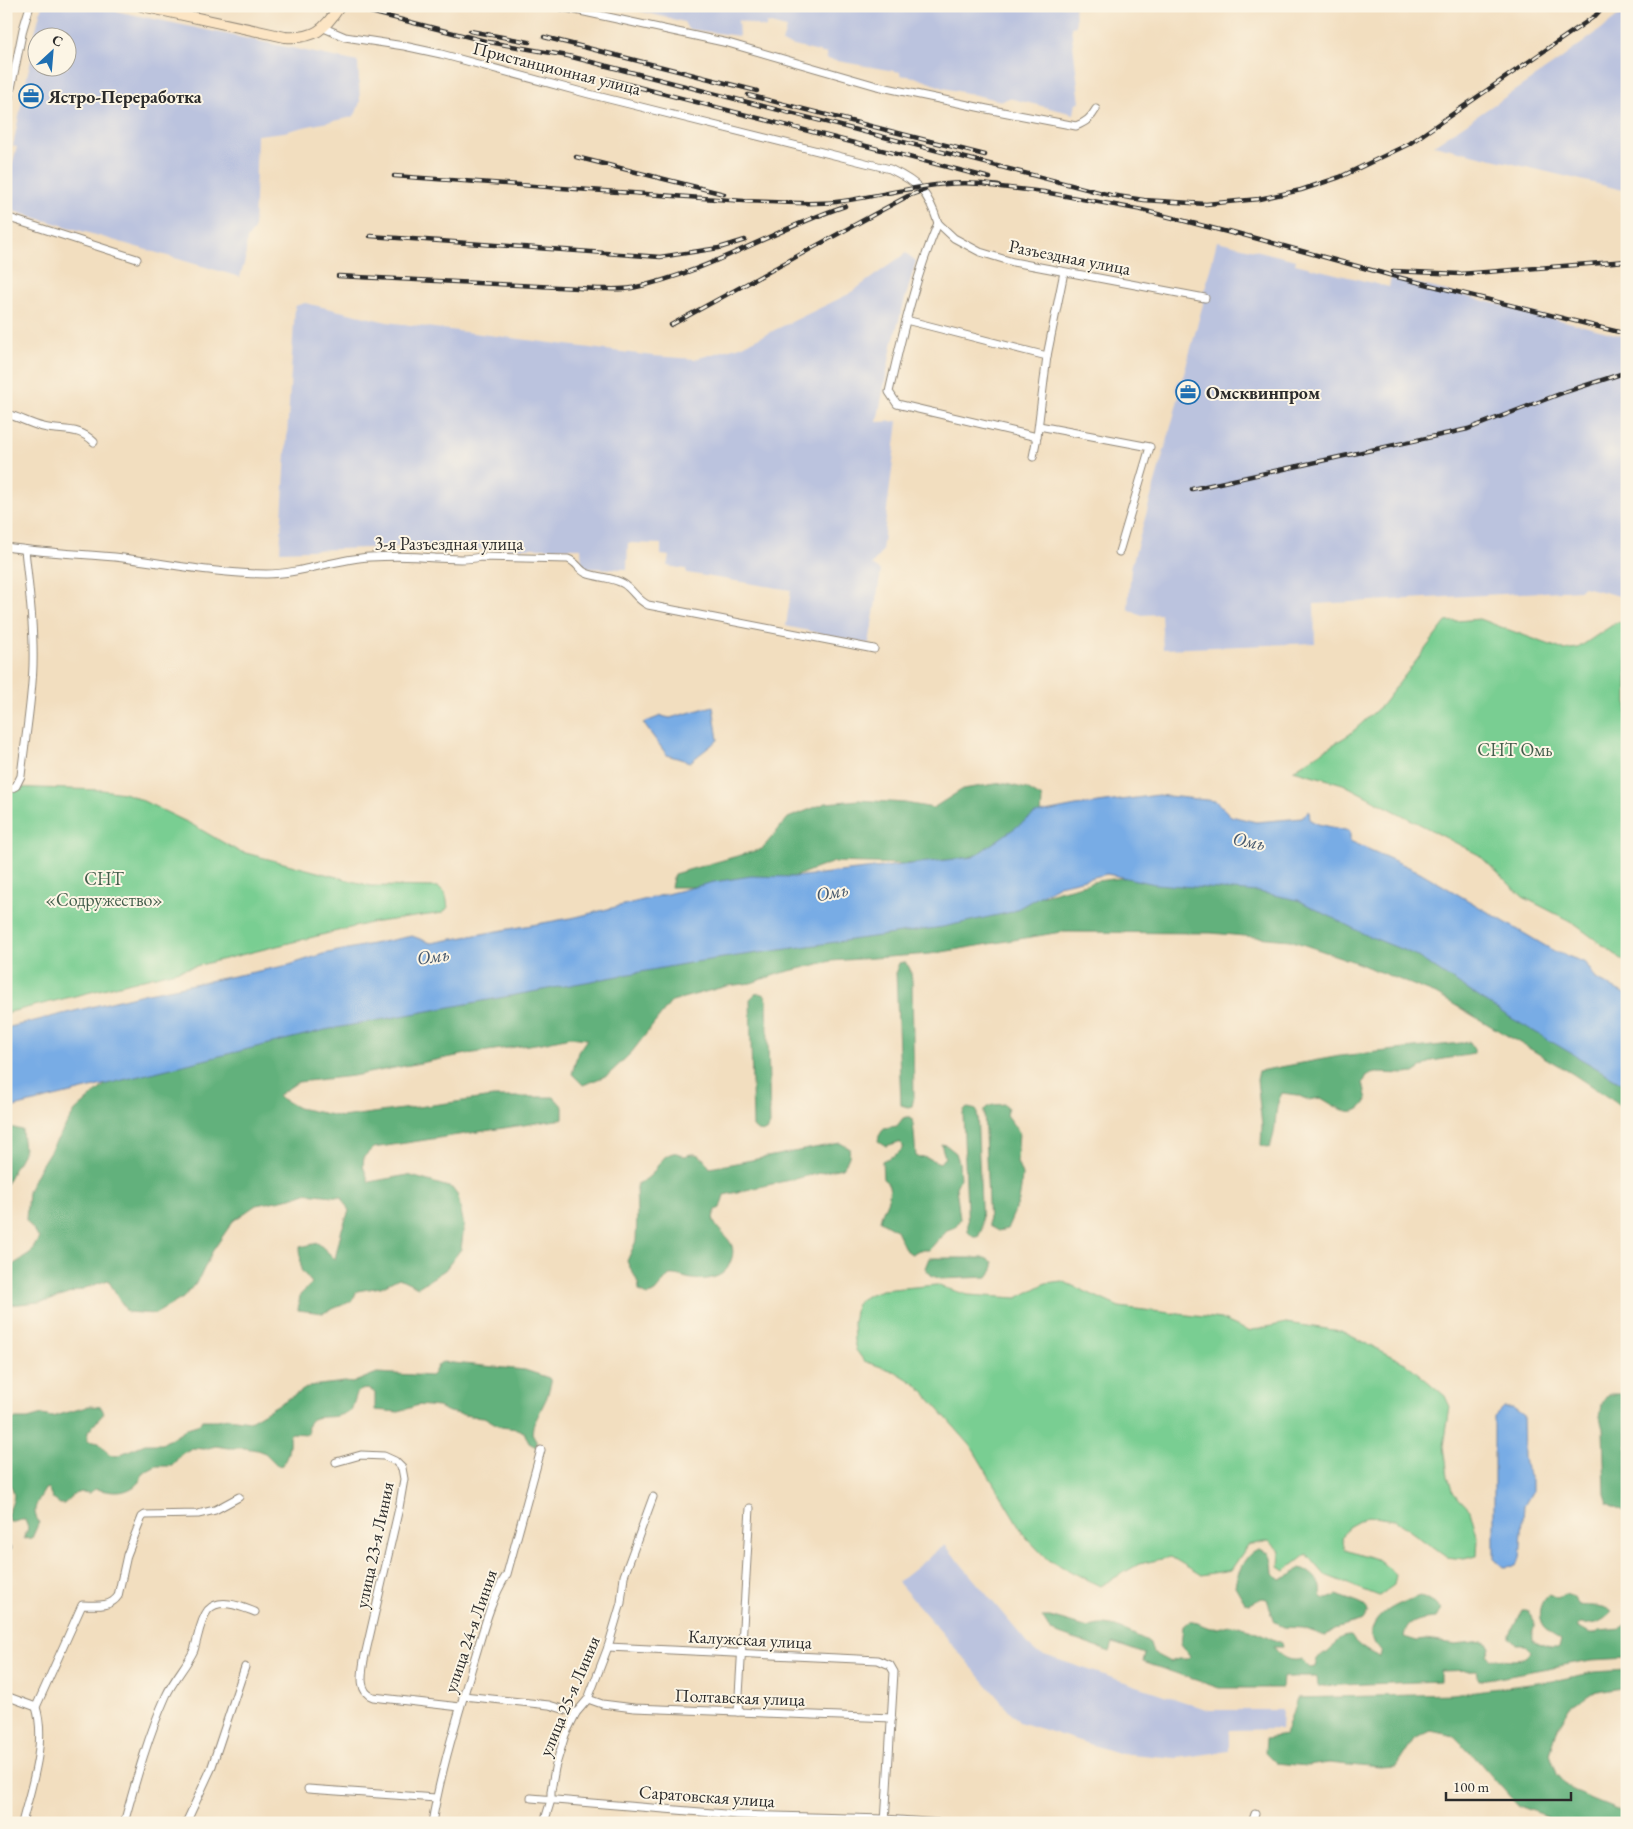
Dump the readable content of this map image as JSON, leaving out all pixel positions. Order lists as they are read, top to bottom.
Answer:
{
  "streets": {
    "street": [
      "Пристанционная улица",
      "Разъездная улица",
      "3-я Разъездная улица",
      "улица 23-я Линия",
      "улица 24-я Линия",
      "Калужская улица",
      "улица 25-я Линия",
      "Полтавская улица",
      "Саратовская улица"
    ]
  },
  "crossings": [
    ["Пристанционная улица", "Разъездная улица"],
    ["улица 23-я Линия", "улица 24-я Линия"],
    ["Калужская улица", "улица 25-я Линия"],
    ["Калужская улица", "Полтавская улица"],
    ["улица 25-я Линия", "Полтавская улица"],
    ["улица 25-я Линия", "Саратовская улица"]
  ],
  "water": ["Омь"],
  "parks": ["СНТ Омь", "СНТ «Содружество»"],
  "places": {
    "office": ["Ястро-Переработка", "Омсквинпром"]
  },
  "scale_bar": "100 m",
  "north": "top right"
}
